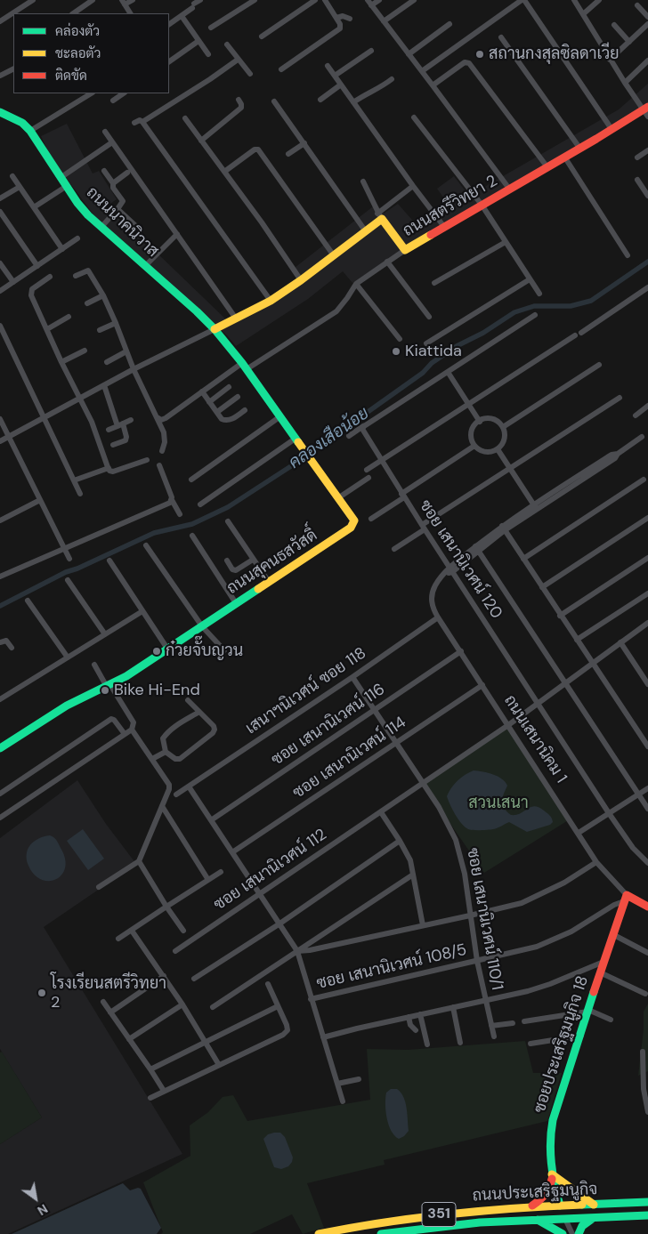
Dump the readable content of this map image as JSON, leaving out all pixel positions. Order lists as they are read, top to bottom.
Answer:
{
  "streets": {
    "main road": [
      "ถนนสตรีวิทยา 2",
      "ถนนนาคนิวาส",
      "ถนนสุคนธสวัสดิ์",
      "ถนนเสนานิคม 1",
      "ซอยประเสริฐมนูกิจ 18",
      "ถนนประเสริฐมนูกิจ",
      "351"
    ],
    "street": [
      "ซอย เสนานิเวศน์ 120",
      "เสนาฯนิเวศน์ ซอย 118",
      "ซอย เสนานิเวศน์ 116",
      "ซอย เสนานิเวศน์ 114",
      "ซอย เสนานิเวศน์ 112",
      "ซอย เสนานิเวศน์ 110/1",
      "ซอย เสนานิเวศน์ 108/5"
    ]
  },
  "crossings": [
    ["ถนนสตรีวิทยา 2", "ถนนนาคนิวาส"],
    ["ถนนสตรีวิทยา 2", "ถนนสุคนธสวัสดิ์"],
    ["ถนนนาคนิวาส", "ถนนสุคนธสวัสดิ์"],
    ["ซอย เสนานิเวศน์ 120", "ถนนเสนานิคม 1"],
    ["ซอย เสนานิเวศน์ 120", "ซอย เสนานิเวศน์ 112"],
    ["เสนาฯนิเวศน์ ซอย 118", "ถนนเสนานิคม 1"],
    ["เสนาฯนิเวศน์ ซอย 118", "ซอย เสนานิเวศน์ 110/1"],
    ["เสนาฯนิเวศน์ ซอย 118", "ซอย เสนานิเวศน์ 108/5"],
    ["ซอย เสนานิเวศน์ 116", "ถนนเสนานิคม 1"],
    ["ซอย เสนานิเวศน์ 116", "ซอย เสนานิเวศน์ 110/1"],
    ["ซอย เสนานิเวศน์ 116", "ซอย เสนานิเวศน์ 108/5"],
    ["ถนนเสนานิคม 1", "ซอย เสนานิเวศน์ 114"],
    ["ถนนเสนานิคม 1", "ซอย เสนานิเวศน์ 112"],
    ["ถนนเสนานิคม 1", "ซอย เสนานิเวศน์ 108/5"],
    ["ถนนเสนานิคม 1", "ซอยประเสริฐมนูกิจ 18"],
    ["ซอย เสนานิเวศน์ 114", "ซอย เสนานิเวศน์ 110/1"],
    ["ซอย เสนานิเวศน์ 114", "ซอย เสนานิเวศน์ 108/5"],
    ["ซอย เสนานิเวศน์ 112", "ซอย เสนานิเวศน์ 110/1"],
    ["ซอย เสนานิเวศน์ 112", "ซอย เสนานิเวศน์ 108/5"],
    ["ซอย เสนานิเวศน์ 110/1", "ซอย เสนานิเวศน์ 108/5"],
    ["ซอย เสนานิเวศน์ 108/5", "ซอยประเสริฐมนูกิจ 18"],
    ["ซอยประเสริฐมนูกิจ 18", "ถนนประเสริฐมนูกิจ"]
  ],
  "water": ["คลองเสือน้อย"],
  "parks": ["สวนเสนา"],
  "places": [
    "สถานกงสุลซิลดาเวีย",
    "Kiattida",
    "ก๋วยจั๊บญวน",
    "Bike Hi-End",
    "โรงเรียนสตรีวิทยา 2"
  ],
  "legend": ["คล่องตัว", "ชะลอตัว", "ติดขัด"],
  "north": "bottom right"
}
